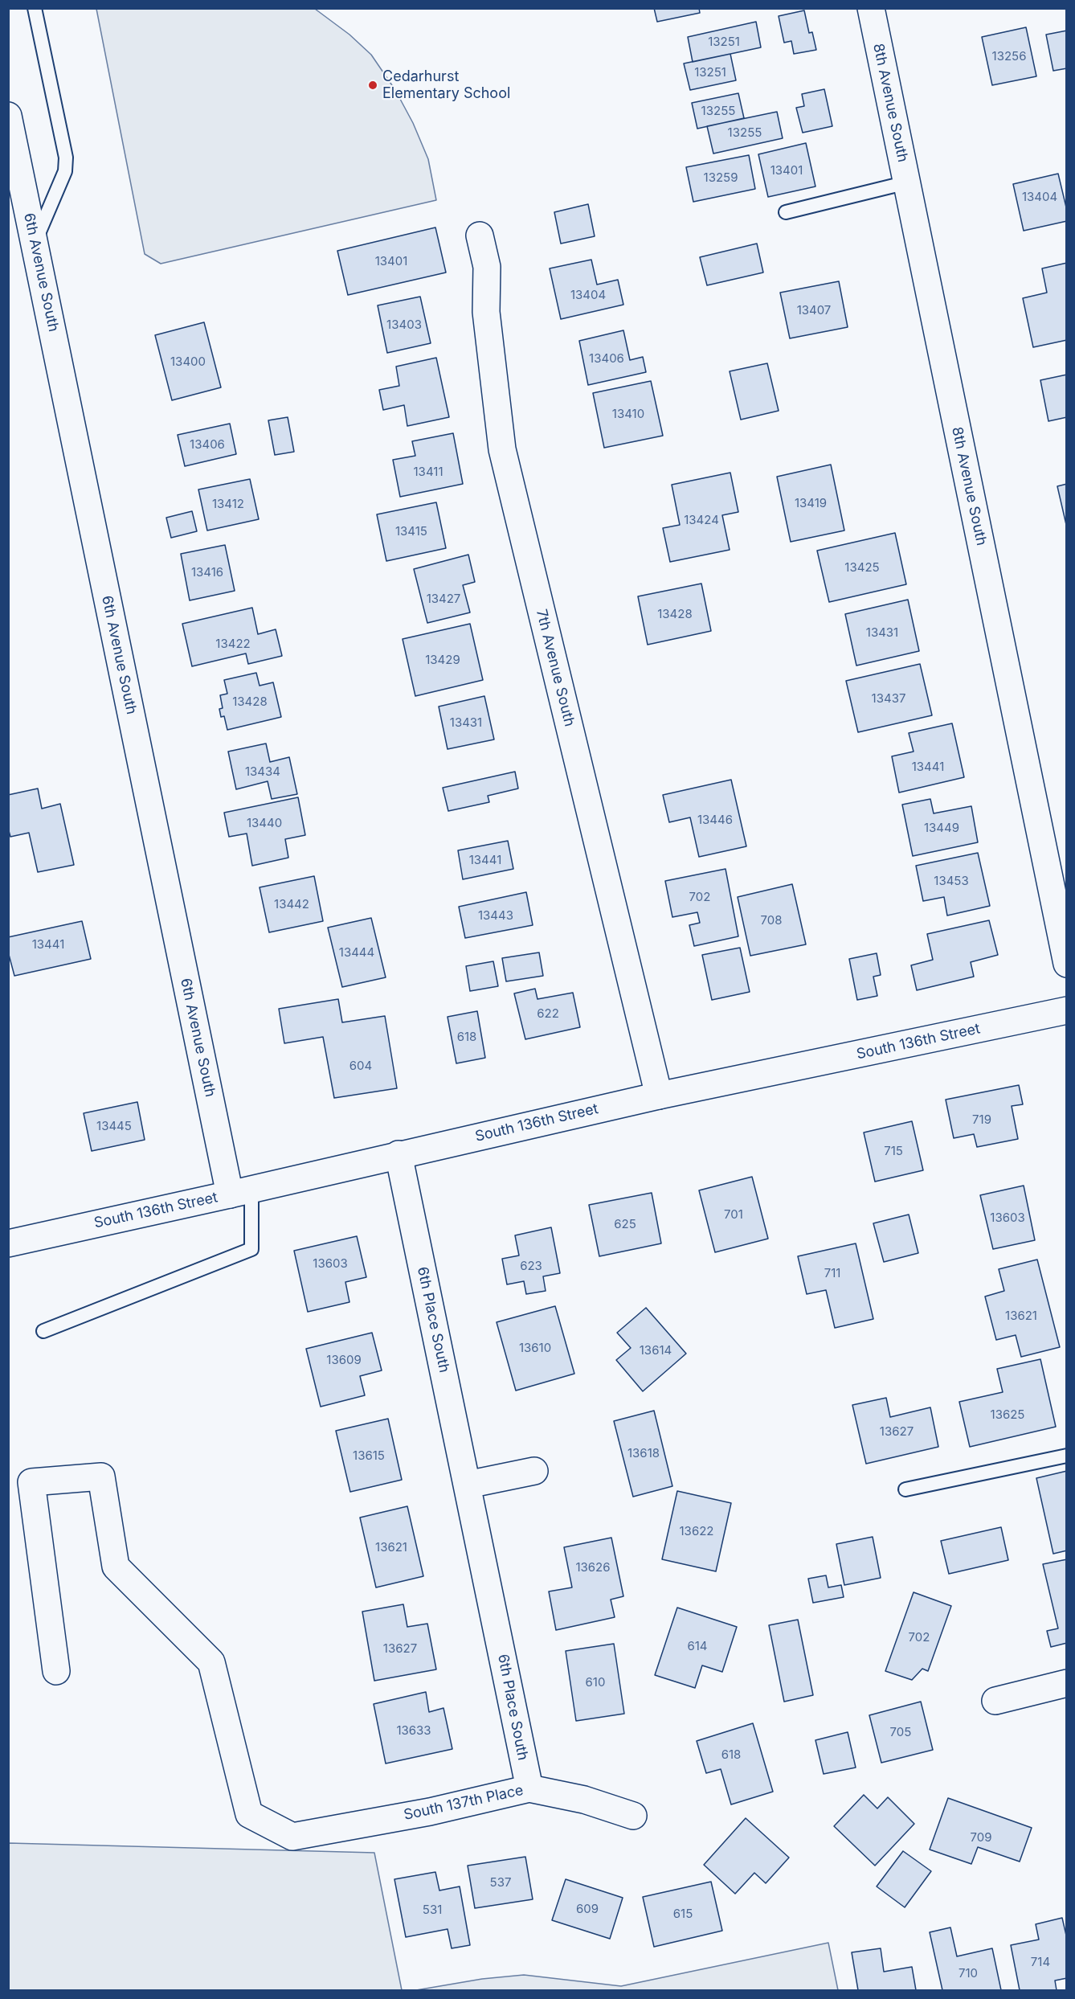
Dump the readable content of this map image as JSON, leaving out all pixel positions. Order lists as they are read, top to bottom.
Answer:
{
  "streets": {
    "street": [
      "8th Avenue South",
      "6th Avenue South",
      "7th Avenue South",
      "South 136th Street",
      "6th Place South",
      "South 137th Place"
    ]
  },
  "crossings": [
    ["6th Avenue South", "South 136th Street"],
    ["7th Avenue South", "South 136th Street"],
    ["South 136th Street", "6th Place South"],
    ["6th Place South", "South 137th Place"]
  ],
  "places": ["Cedarhurst Elementary School"],
  "house_numbers": [
    "13251",
    "13256",
    "13251",
    "13255",
    "13255",
    "13401",
    "13259",
    "13404",
    "13401",
    "13404",
    "13407",
    "13403",
    "13406",
    "13400",
    "13410",
    "13406",
    "13411",
    "13419",
    "13412",
    "13424",
    "13415",
    "13425",
    "13416",
    "13427",
    "13428",
    "13431",
    "13422",
    "13429",
    "13437",
    "13428",
    "13431",
    "13441",
    "13434",
    "13446",
    "13440",
    "13449",
    "13441",
    "13453",
    "702",
    "13442",
    "13443",
    "708",
    "13441",
    "13444",
    "622",
    "618",
    "604",
    "719",
    "13445",
    "715",
    "701",
    "13603",
    "625",
    "13603",
    "623",
    "711",
    "13621",
    "13610",
    "13614",
    "13609",
    "13625",
    "13627",
    "13618",
    "13615",
    "13622",
    "13621",
    "13626",
    "702",
    "614",
    "13627",
    "610",
    "13633",
    "705",
    "618",
    "709",
    "537",
    "609",
    "531",
    "615",
    "714",
    "710"
  ]
}
